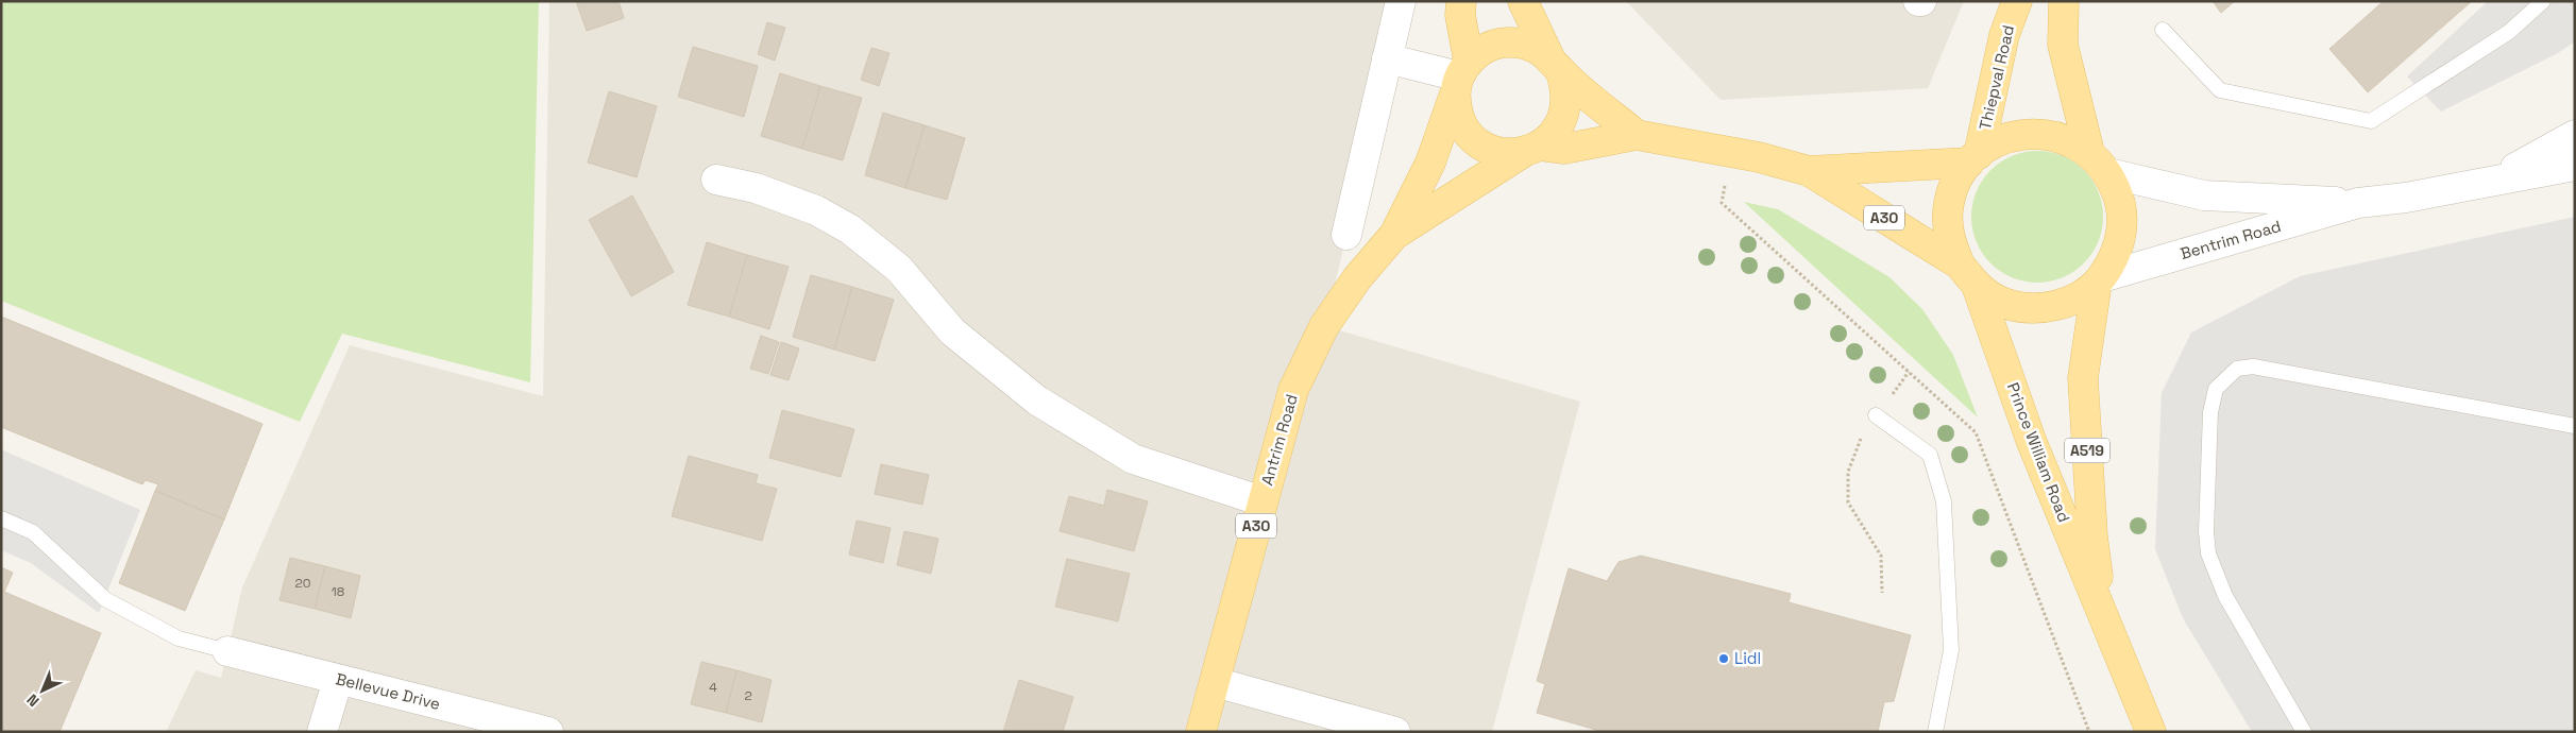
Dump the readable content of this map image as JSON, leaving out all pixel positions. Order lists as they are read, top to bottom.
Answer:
{
  "streets": {
    "main road": [
      "Thiepval Road",
      "A30",
      "Antrim Road",
      "A519",
      "Prince William Road"
    ],
    "street": ["Bentrim Road", "Bellevue Drive"]
  },
  "crossings": [
    ["Thiepval Road", "A30"],
    ["Thiepval Road", "Bentrim Road"],
    ["Thiepval Road", "A519"],
    ["Thiepval Road", "Prince William Road"],
    ["A30", "Bentrim Road"],
    ["A30", "Antrim Road"],
    ["A30", "A519"],
    ["A30", "Prince William Road"],
    ["Bentrim Road", "A519"],
    ["Bentrim Road", "Prince William Road"],
    ["A519", "Prince William Road"]
  ],
  "places": ["Lidl"],
  "house_numbers": [
    "20",
    "18",
    "4",
    "2"
  ],
  "north": "bottom left"
}
